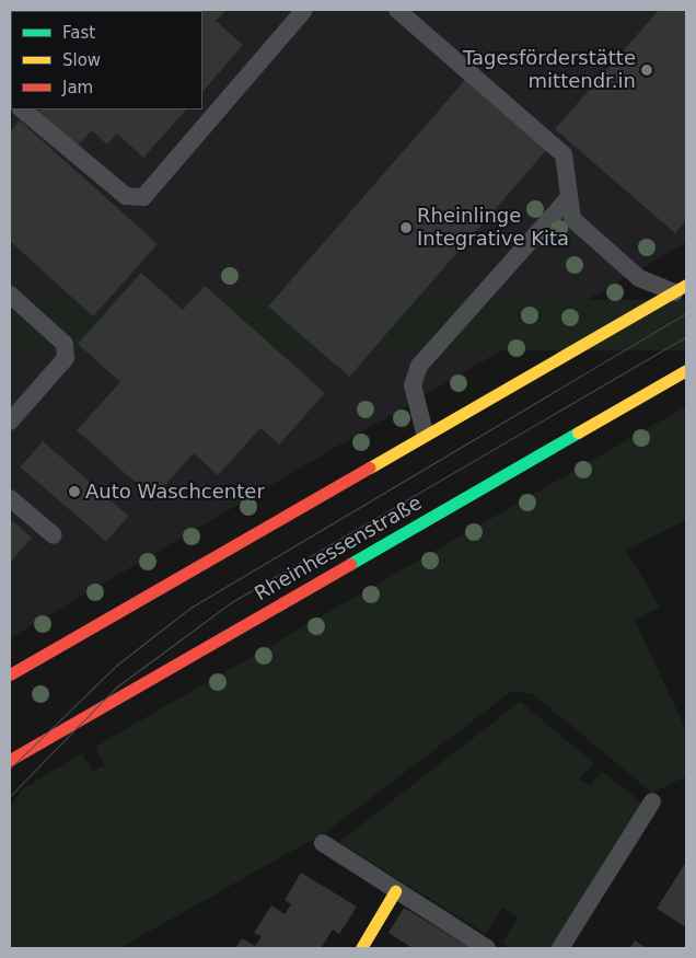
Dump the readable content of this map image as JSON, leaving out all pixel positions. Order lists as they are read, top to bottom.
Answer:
{
  "streets": {
    "main road": ["Rheinhessenstraße"]
  },
  "places": ["Tagesförderstätte mittendr.in", "Rheinlinge Integrative Kita", "Auto Waschcenter"],
  "legend": ["Fast", "Slow", "Jam"]
}
